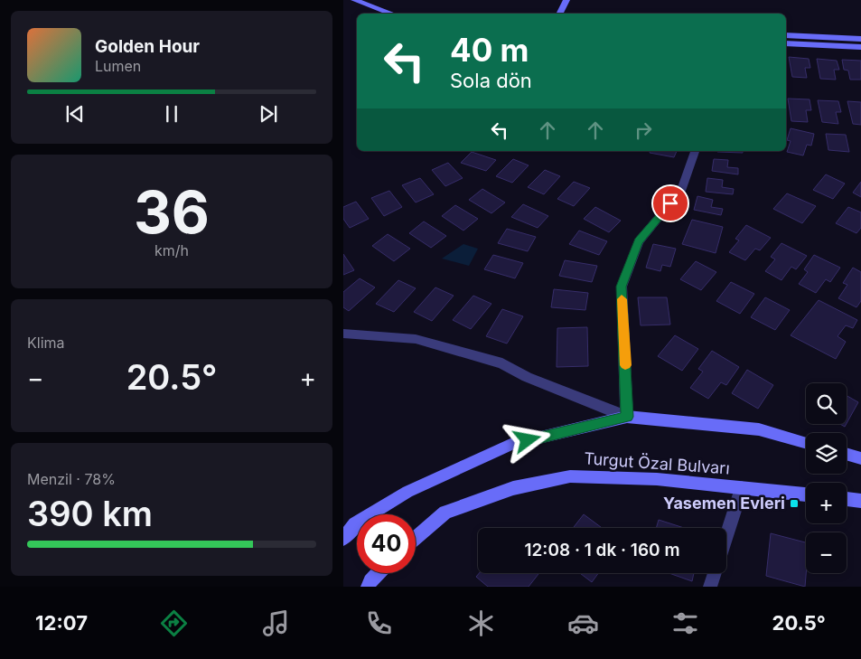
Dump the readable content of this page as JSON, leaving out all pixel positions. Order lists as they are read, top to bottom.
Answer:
{
  "streets": {
    "street": ["Turgut Özal Bulvarı"]
  },
  "places": {
    "transit": ["Yasemen Evleri"]
  },
  "page": {
    "turn": ["40 m", "Sola dön"],
    "song": ["Golden Hour", "Lumen"],
    "tile": [
      ["36", "km/h"],
      "Klima",
      ["Menzil · 78%", "390 km"]
    ],
    "heat": ["−", "20.5°", "+"],
    "map_buttons": ["+", "−"],
    "limit": "40",
    "trip": "12:08 · 1 dk · 160 m",
    "tabs": ["12:07", "20.5°"]
  }
}
